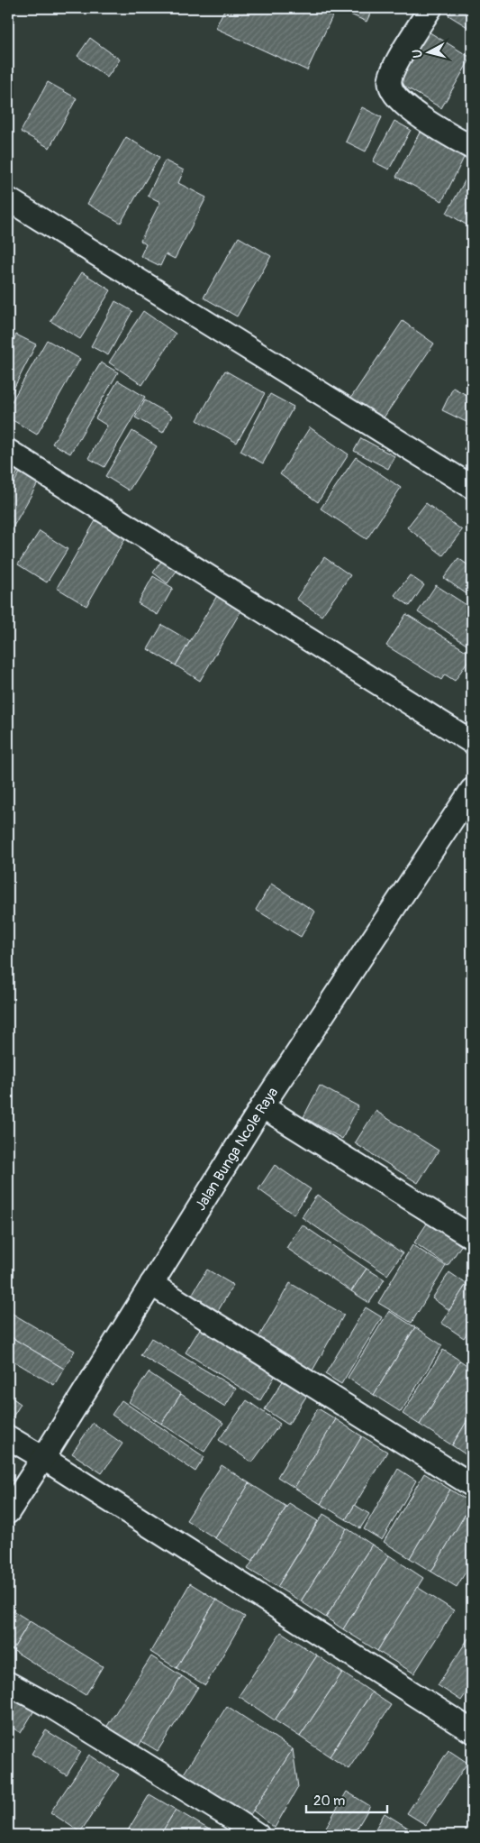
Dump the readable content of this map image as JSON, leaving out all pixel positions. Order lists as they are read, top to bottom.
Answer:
{
  "streets": {
    "street": ["Jalan Bunga Ncole Raya"]
  },
  "scale_bar": "20 m",
  "north": "left"
}
